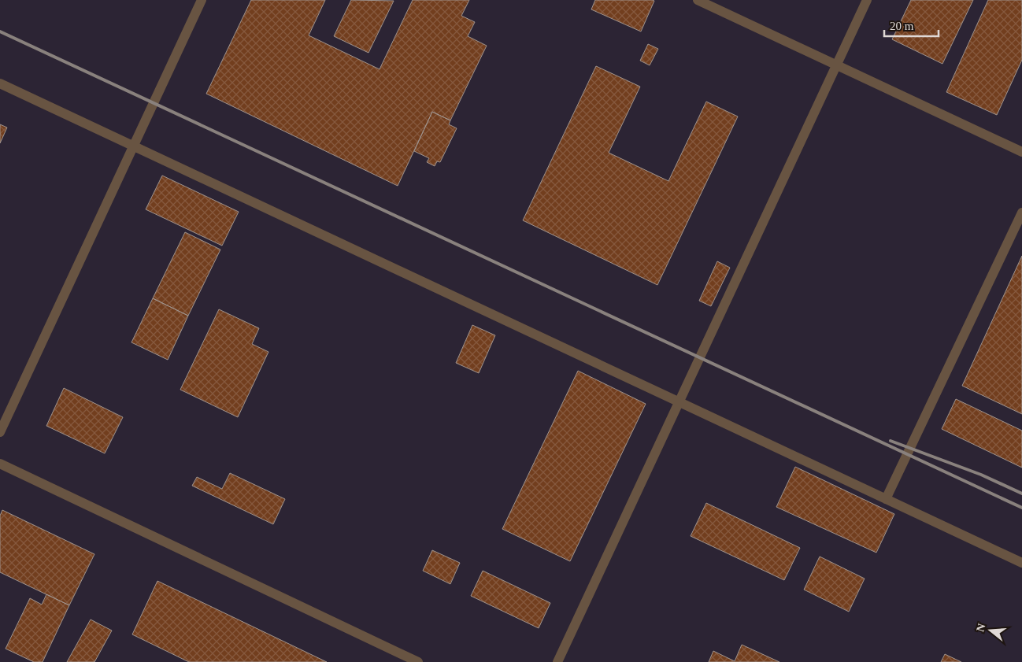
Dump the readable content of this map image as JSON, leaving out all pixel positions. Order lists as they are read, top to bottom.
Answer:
{
  "scale_bar": "20 m",
  "north": "left"
}
